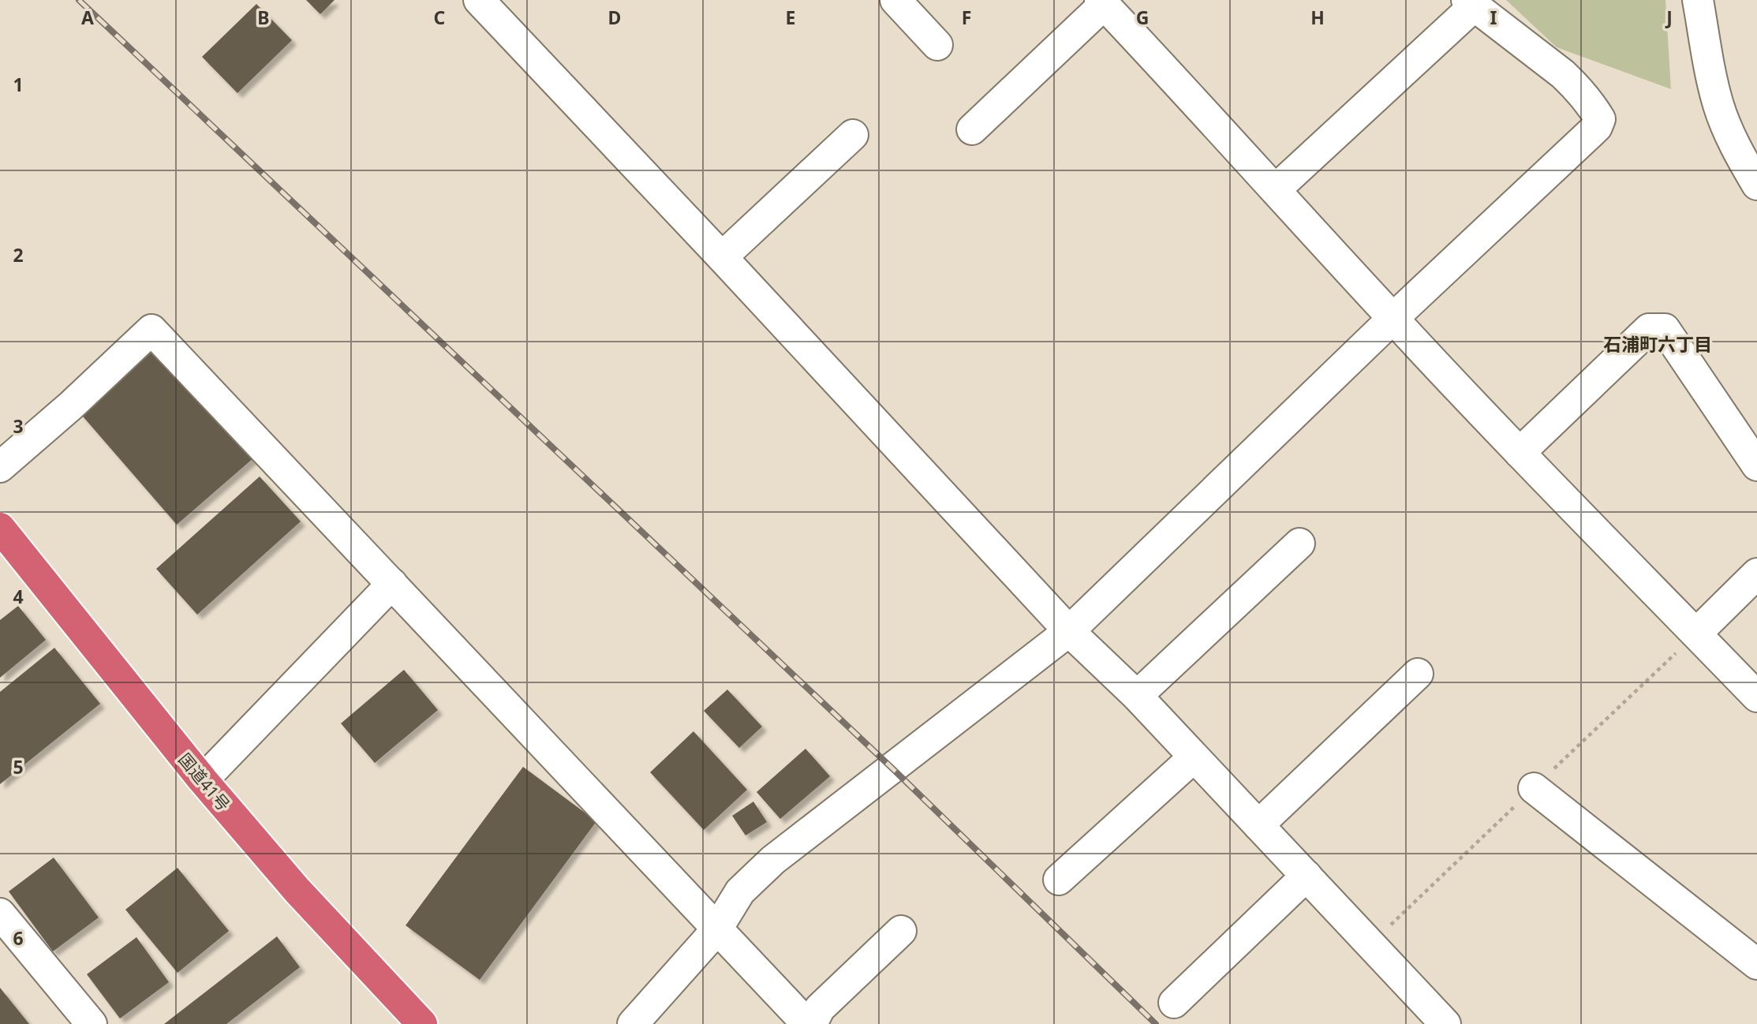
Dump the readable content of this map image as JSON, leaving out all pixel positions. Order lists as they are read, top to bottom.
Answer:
{
  "streets": {
    "highway": ["国道41号"]
  },
  "districts": ["石浦町六丁目"],
  "grid": {
    "columns": [
      "A",
      "B",
      "C",
      "D",
      "E",
      "F",
      "G",
      "H",
      "I",
      "J"
    ],
    "rows": [
      "1",
      "2",
      "3",
      "4",
      "5",
      "6"
    ]
  }
}
